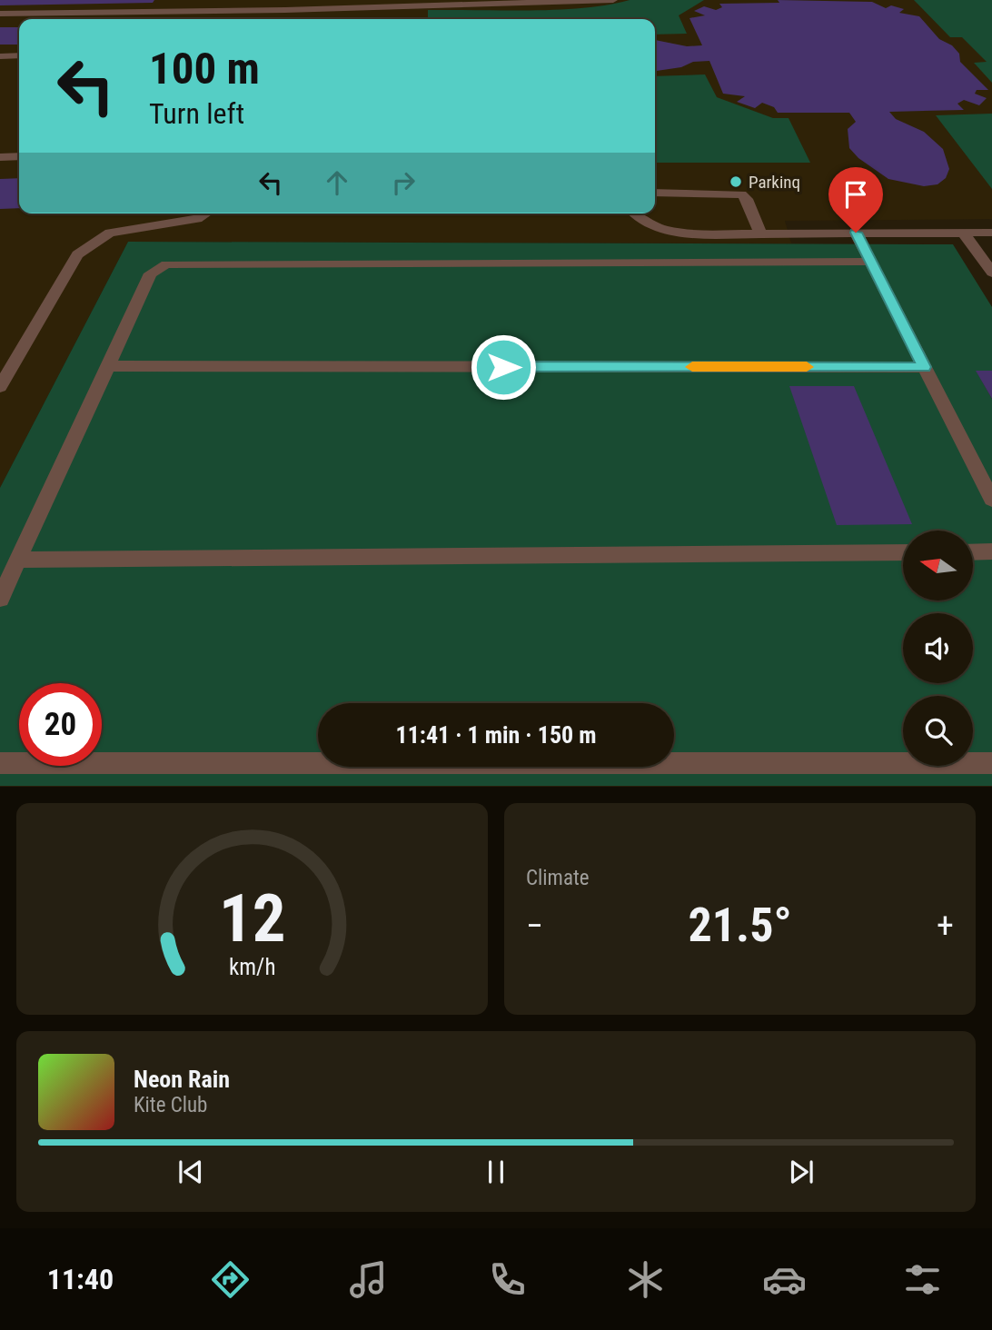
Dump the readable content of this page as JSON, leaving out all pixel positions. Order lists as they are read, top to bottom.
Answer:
{
  "places": ["Parkinq"],
  "north": "left",
  "page": {
    "turn": ["100 m", "Turn left"],
    "limit": "20",
    "trip": "11:41 · 1 min · 150 m",
    "tile": "Climate",
    "heat": ["−", "21.5°", "+"],
    "song": ["Neon Rain", "Kite Club"],
    "tabs": "11:40",
    "gauge": ["12", "km/h"]
  }
}
